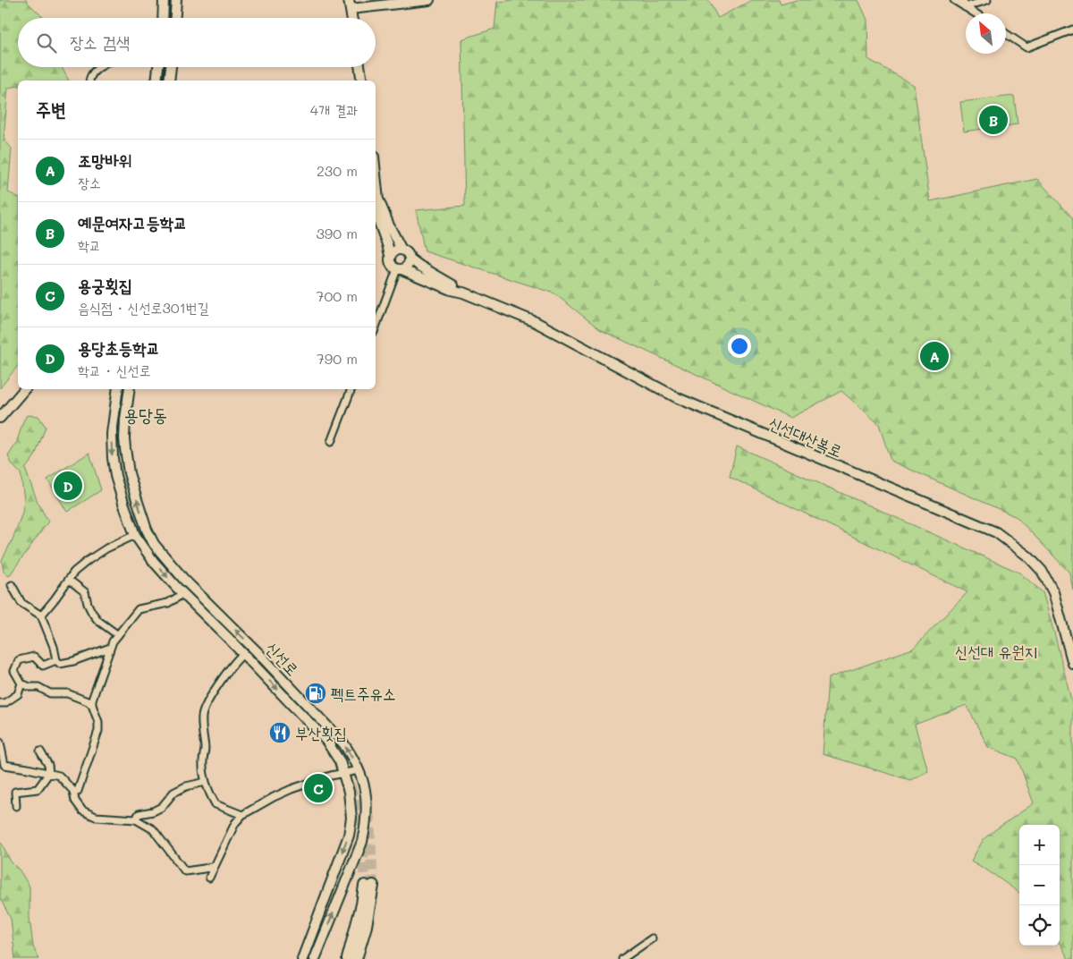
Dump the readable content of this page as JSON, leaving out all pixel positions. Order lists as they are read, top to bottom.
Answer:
{
  "streets": {
    "main road": ["신선대산복로", "신선로"]
  },
  "districts": ["용당동"],
  "parks": ["신선대 유원지"],
  "places": {
    "fuel station": ["펙트주유소"],
    "restaurant": ["부산횟집"]
  },
  "north": "top left",
  "page": {
    "search": "장소 검색",
    "heading": ["주변", "4개 결과"],
    "pins": [
      "B",
      "A",
      "D",
      "C"
    ],
    "list": [
      {
        "mark": "A",
        "name": "조망바위",
        "note": "장소",
        "value": "230 m"
      },
      {
        "mark": "B",
        "name": "예문여자고등학교",
        "note": "학교",
        "value": "390 m"
      },
      {
        "mark": "C",
        "name": "용궁횟집",
        "note": "음식점 · 신선로301번길",
        "value": "700 m"
      },
      {
        "mark": "D",
        "name": "용당초등학교",
        "note": "학교 · 신선로",
        "value": "790 m"
      }
    ],
    "map_buttons": ["+", "−"]
  }
}
